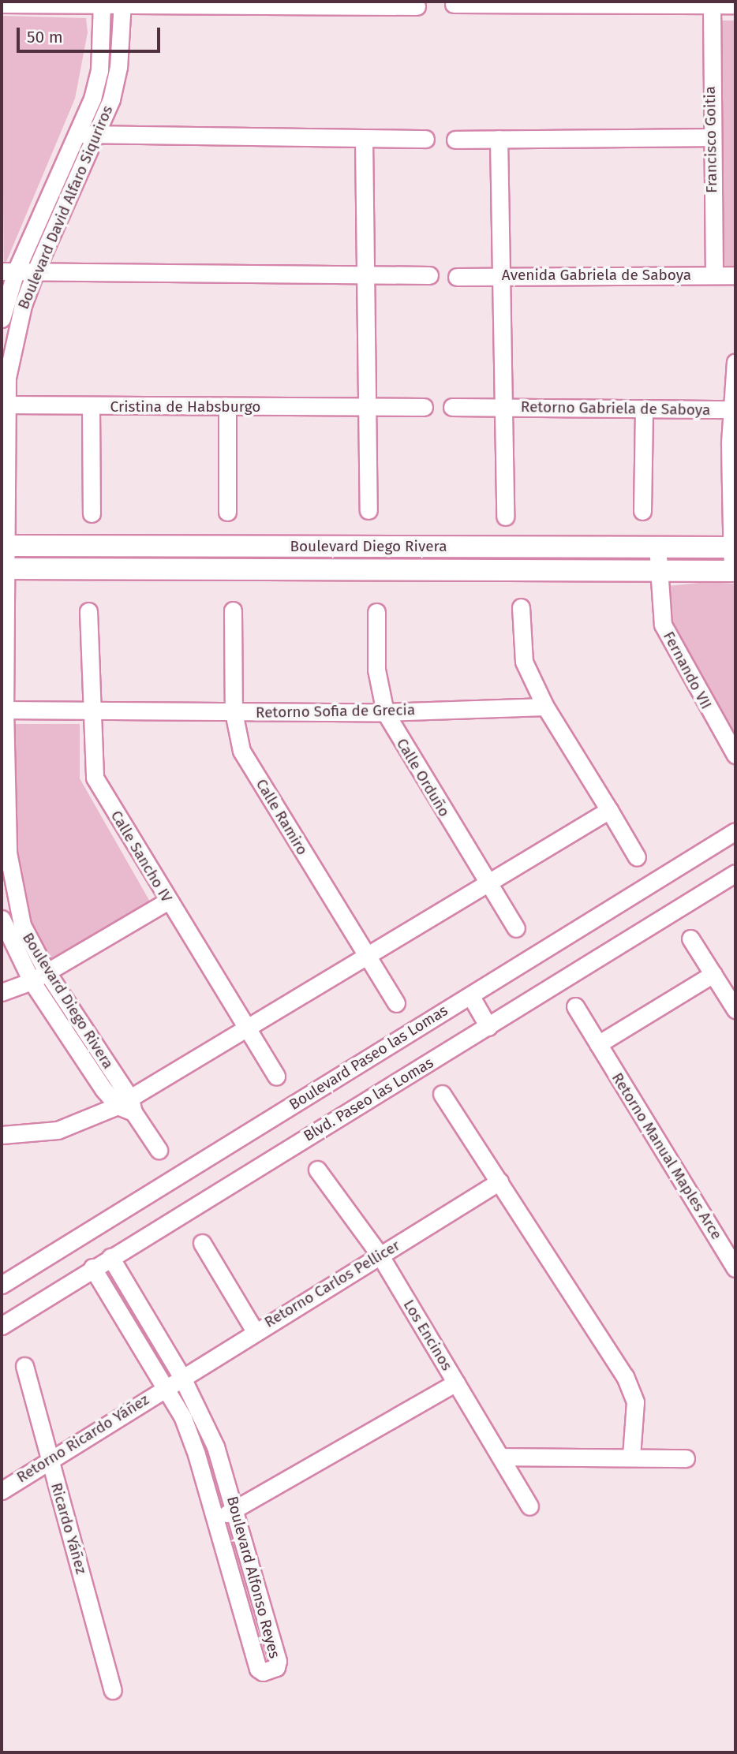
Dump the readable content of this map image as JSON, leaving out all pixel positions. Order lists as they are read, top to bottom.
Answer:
{
  "streets": {
    "street": [
      "Francisco Goitia",
      "Boulevard David Alfaro Siquriros",
      "Avenida Gabriela de Saboya",
      "Cristina de Habsburgo",
      "Retorno Gabriela de Saboya",
      "Boulevard Diego Rivera",
      "Fernando VII",
      "Retorno Sofia de Grecia",
      "Calle Orduño",
      "Calle Ramiro",
      "Calle Sancho IV",
      "Boulevard Paseo las Lomas",
      "Blvd. Paseo las Lomas",
      "Retorno Manual Maples Arce",
      "Retorno Carlos Pellicer",
      "Los Encinos",
      "Retorno Ricardo Yáñez",
      "Ricardo Yáñez",
      "Boulevard Alfonso Reyes"
    ]
  },
  "crossings": [
    ["Francisco Goitia", "Avenida Gabriela de Saboya"],
    ["Boulevard David Alfaro Siquriros", "Cristina de Habsburgo"],
    ["Boulevard David Alfaro Siquriros", "Boulevard Diego Rivera"],
    ["Avenida Gabriela de Saboya", "Retorno Gabriela de Saboya"],
    ["Boulevard Diego Rivera", "Fernando VII"],
    ["Boulevard Diego Rivera", "Retorno Sofia de Grecia"],
    ["Retorno Sofia de Grecia", "Calle Orduño"],
    ["Retorno Sofia de Grecia", "Calle Ramiro"],
    ["Retorno Sofia de Grecia", "Calle Sancho IV"],
    ["Blvd. Paseo las Lomas", "Boulevard Alfonso Reyes"],
    ["Retorno Carlos Pellicer", "Los Encinos"],
    ["Retorno Carlos Pellicer", "Retorno Ricardo Yáñez"],
    ["Retorno Carlos Pellicer", "Boulevard Alfonso Reyes"],
    ["Retorno Ricardo Yáñez", "Ricardo Yáñez"],
    ["Retorno Ricardo Yáñez", "Boulevard Alfonso Reyes"]
  ],
  "scale_bar": "50 m"
}
